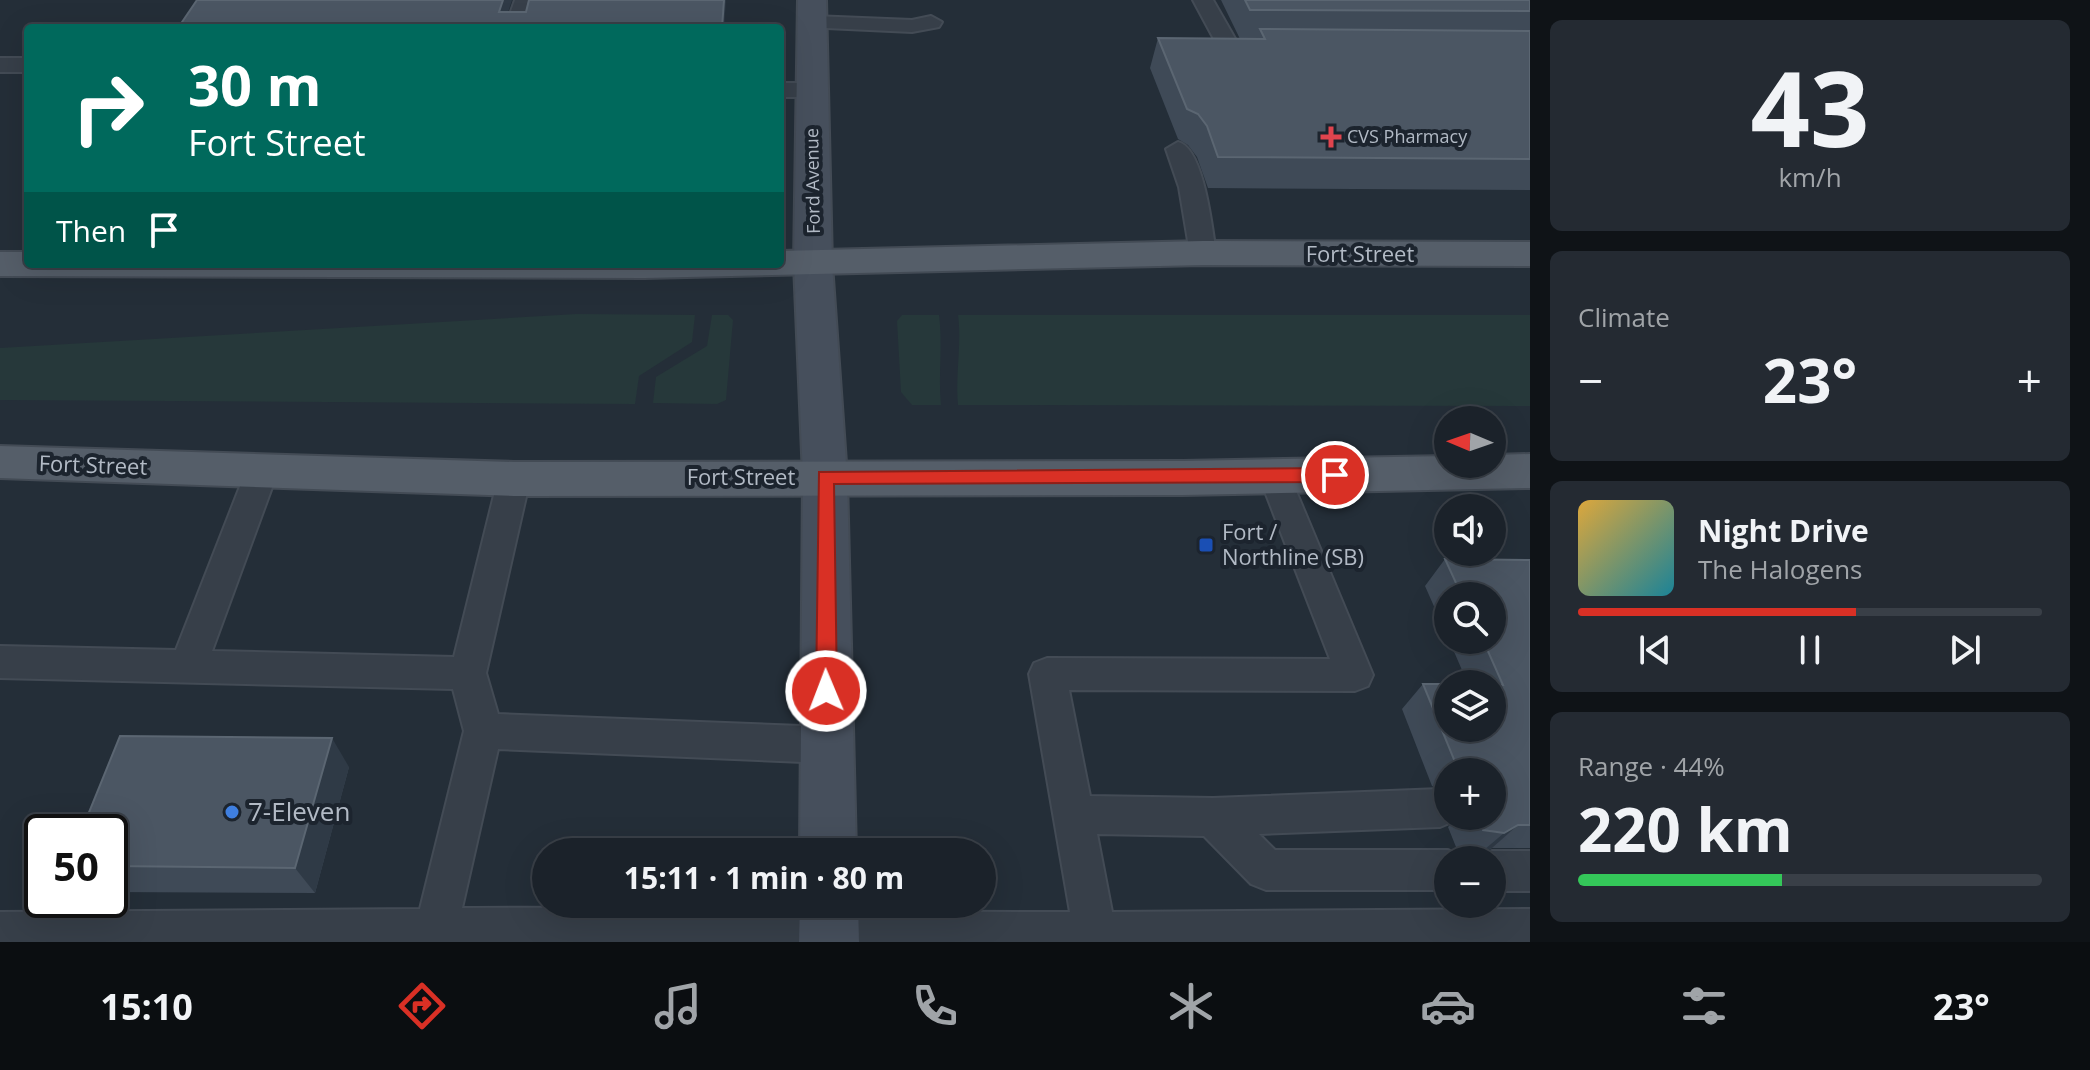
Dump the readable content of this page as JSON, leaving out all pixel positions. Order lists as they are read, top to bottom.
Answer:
{
  "streets": {
    "main road": ["Ford Avenue", "Fort Street"]
  },
  "crossings": [
    ["Ford Avenue", "Fort Street"]
  ],
  "places": {
    "health": ["CVS Pharmacy"],
    "transit": ["Fort / Northline (SB)"],
    "other": ["7-Eleven"]
  },
  "north": "left",
  "page": {
    "tile": [
      ["43", "km/h"],
      "Climate",
      ["Range · 44%", "220 km"]
    ],
    "turn": ["30 m", "Fort Street"],
    "then": "Then",
    "heat": ["−", "23°", "+"],
    "map_buttons": ["+", "−"],
    "song": ["Night Drive", "The Halogens"],
    "limit": "50",
    "trip": "15:11 · 1 min · 80 m",
    "tabs": ["15:10", "23°"]
  }
}
